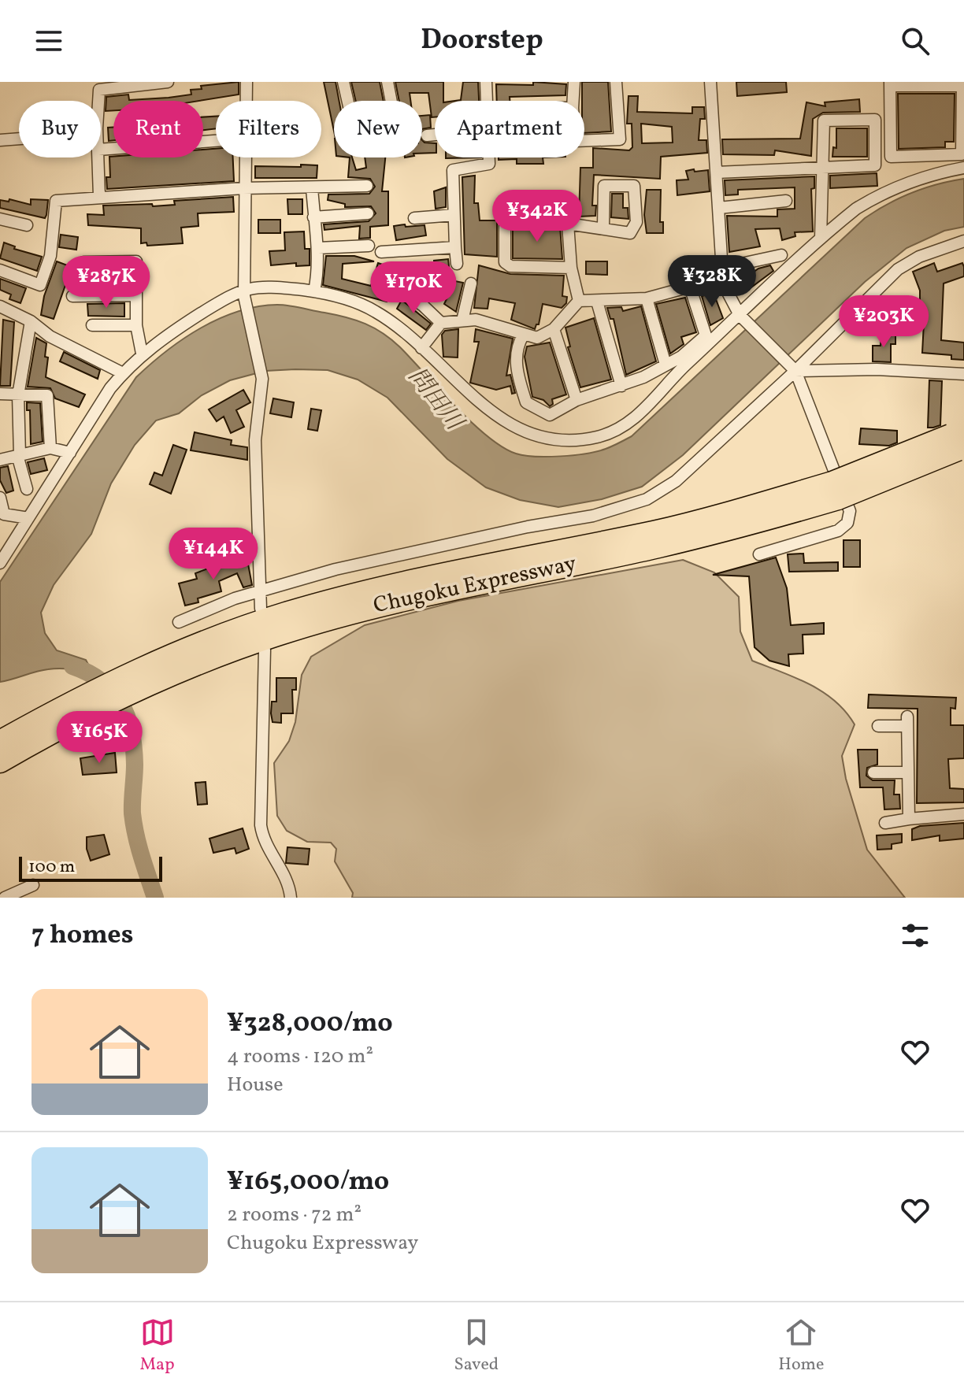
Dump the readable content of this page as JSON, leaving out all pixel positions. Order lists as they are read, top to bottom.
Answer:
{
  "streets": {
    "highway": ["Chugoku Expressway"]
  },
  "water": ["問田川"],
  "scale_bar": "100 m",
  "page": {
    "header": "Doorstep",
    "chip": [
      "Buy",
      "Rent",
      "Filters",
      "New",
      "Apartment"
    ],
    "price": [
      "¥342K",
      "¥328K",
      "¥287K",
      "¥170K",
      "¥203K",
      "¥144K",
      "¥165K"
    ],
    "scale": "100 m",
    "heading": "7 homes",
    "list": [
      {
        "name": "¥328,000/mo",
        "note": "4 rooms · 120 m² · House"
      },
      {
        "name": "¥165,000/mo",
        "note": "2 rooms · 72 m² · Chugoku Expressway"
      }
    ],
    "tabs": ["Map", "Saved", "Home"]
  }
}
